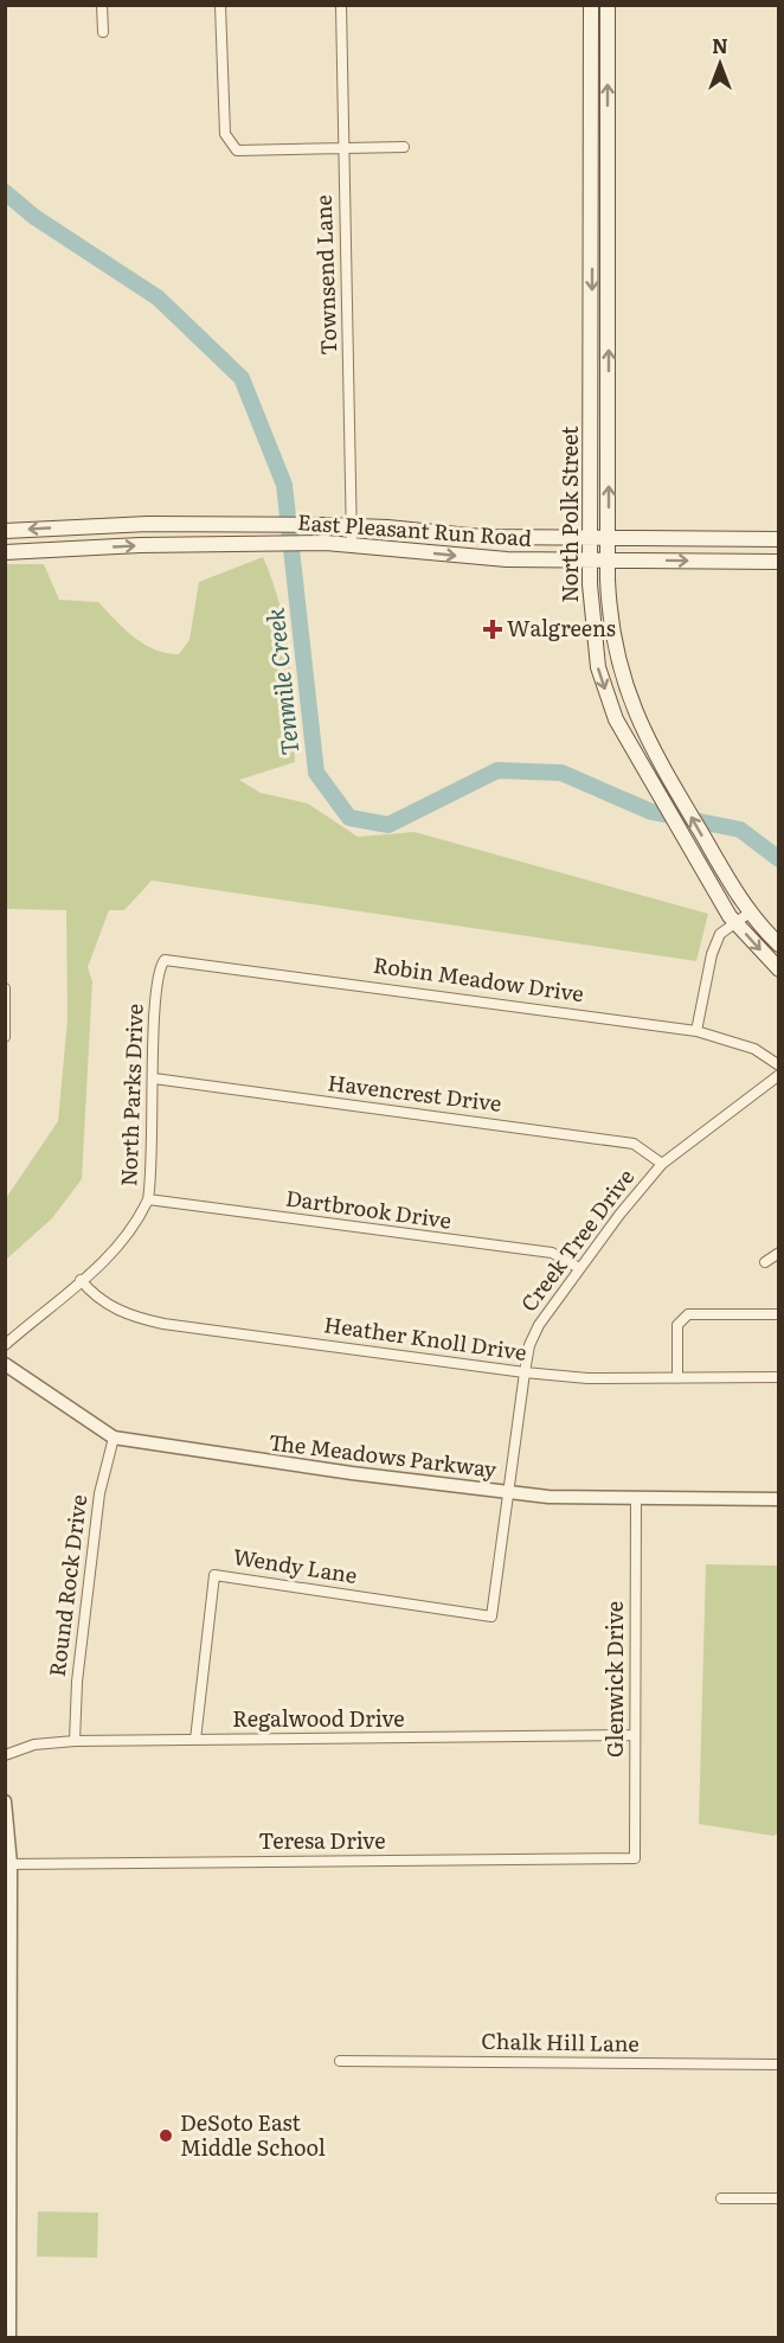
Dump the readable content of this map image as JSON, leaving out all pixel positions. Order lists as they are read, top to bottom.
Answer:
{
  "streets": {
    "main road": ["North Polk Street", "East Pleasant Run Road"],
    "street": [
      "Townsend Lane",
      "Robin Meadow Drive",
      "Havencrest Drive",
      "North Parks Drive",
      "Dartbrook Drive",
      "Creek Tree Drive",
      "Heather Knoll Drive",
      "The Meadows Parkway",
      "Wendy Lane",
      "Round Rock Drive",
      "Glenwick Drive",
      "Regalwood Drive",
      "Teresa Drive",
      "Chalk Hill Lane"
    ]
  },
  "crossings": [
    ["Townsend Lane", "East Pleasant Run Road"],
    ["North Polk Street", "East Pleasant Run Road"],
    ["Robin Meadow Drive", "North Parks Drive"],
    ["Havencrest Drive", "North Parks Drive"],
    ["Havencrest Drive", "Creek Tree Drive"],
    ["North Parks Drive", "Dartbrook Drive"],
    ["North Parks Drive", "Heather Knoll Drive"],
    ["Dartbrook Drive", "Creek Tree Drive"],
    ["Creek Tree Drive", "Heather Knoll Drive"],
    ["Creek Tree Drive", "The Meadows Parkway"],
    ["Creek Tree Drive", "Wendy Lane"],
    ["The Meadows Parkway", "Round Rock Drive"],
    ["The Meadows Parkway", "Glenwick Drive"],
    ["Wendy Lane", "Regalwood Drive"],
    ["Round Rock Drive", "Regalwood Drive"],
    ["Glenwick Drive", "Regalwood Drive"],
    ["Glenwick Drive", "Teresa Drive"]
  ],
  "water": ["Tenmile Creek"],
  "places": {
    "health": ["Walgreens"],
    "other": ["DeSoto East Middle School"]
  },
  "north": "top"
}
